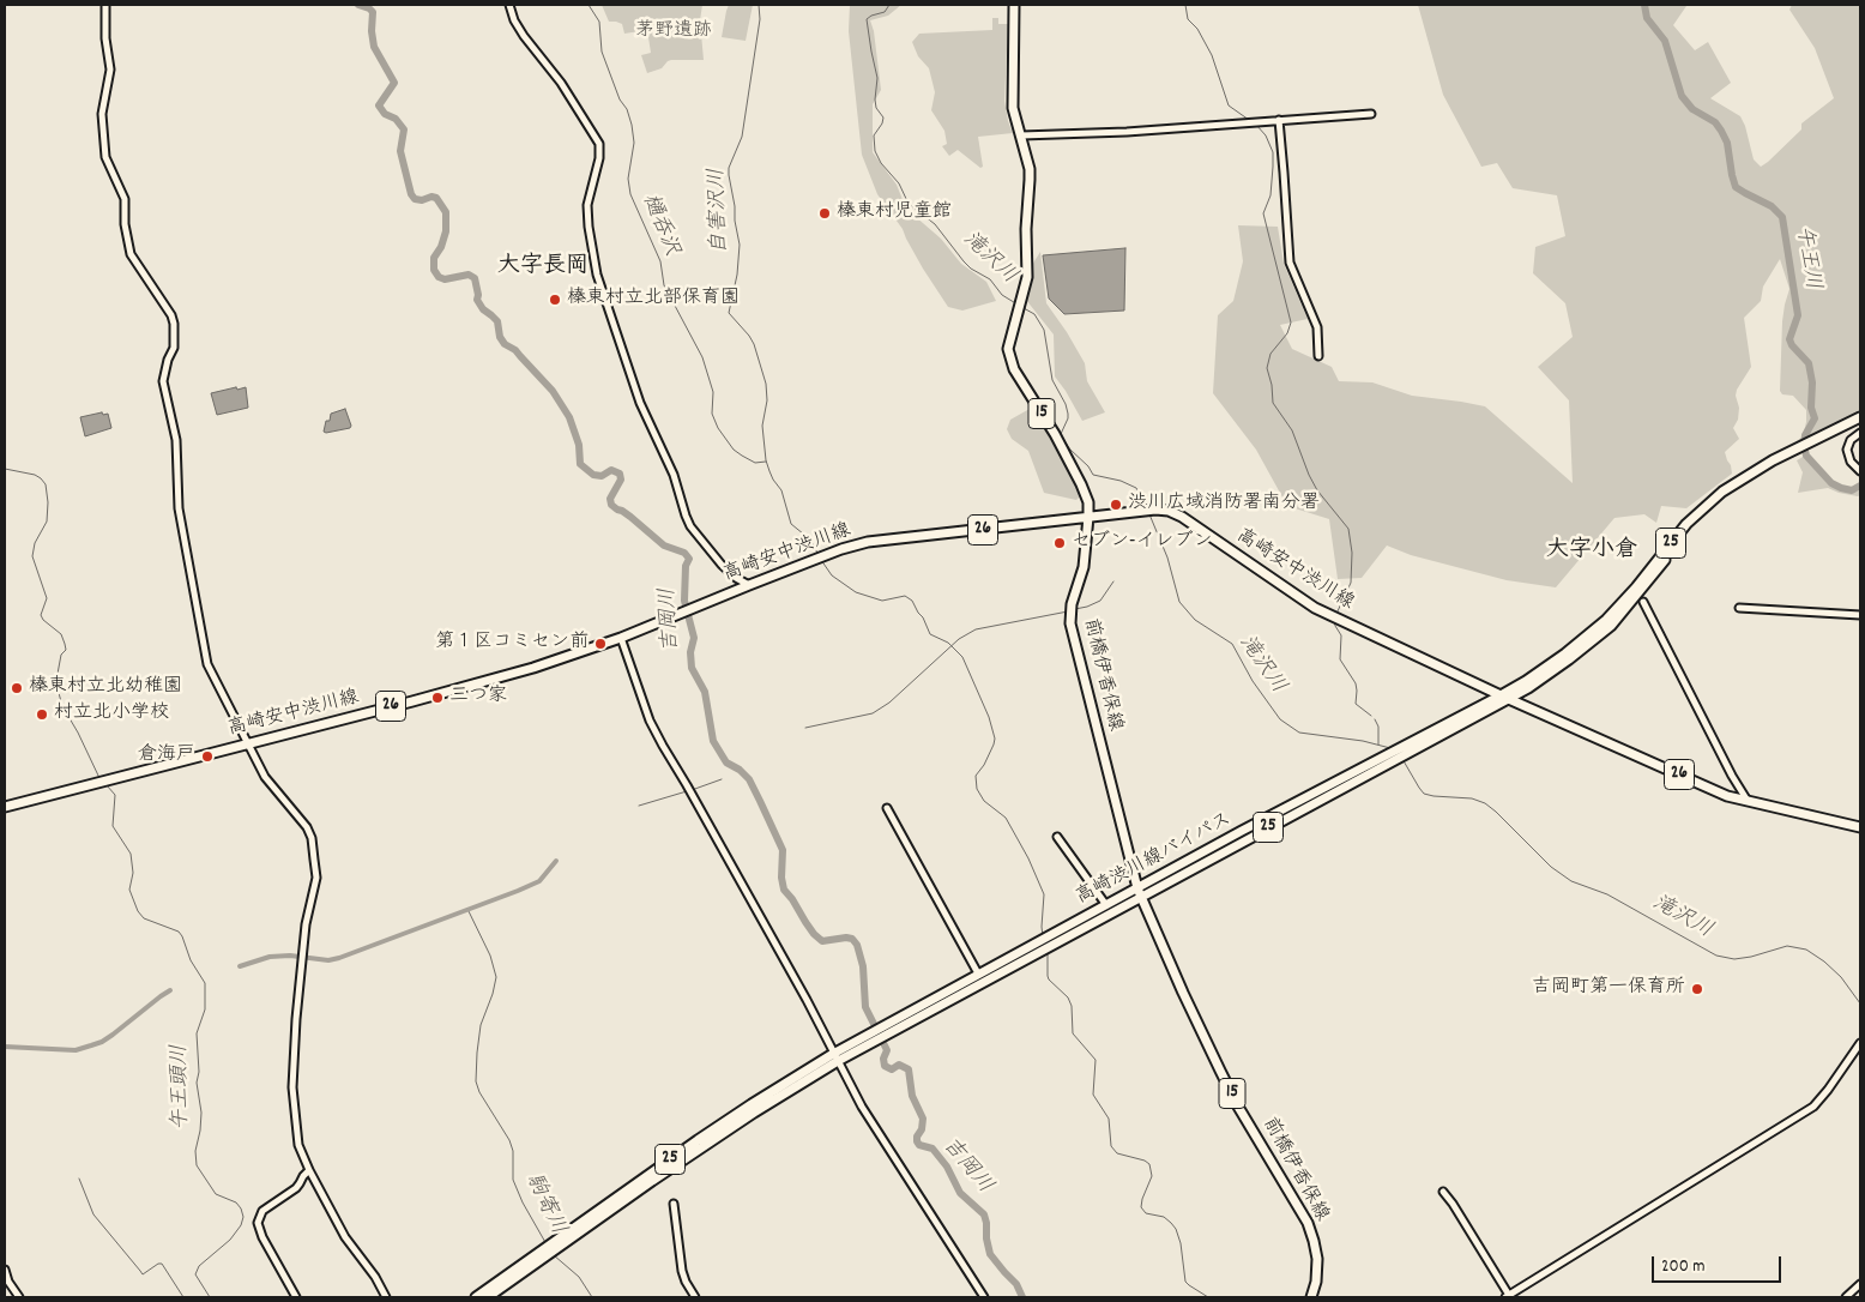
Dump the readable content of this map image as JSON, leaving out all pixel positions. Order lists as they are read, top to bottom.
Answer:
{
  "streets": {
    "main road": [
      "15",
      "26",
      "25",
      "高崎安中渋川線",
      "前橋伊香保線",
      "高崎渋川線バイパス"
    ]
  },
  "crossings": [
    ["高崎安中渋川線", "前橋伊香保線"],
    ["高崎安中渋川線", "高崎渋川線バイパス"],
    ["前橋伊香保線", "高崎渋川線バイパス"]
  ],
  "districts": ["大字長岡", "大字小倉"],
  "water": [
    "自害沢川",
    "樋呑沢",
    "午王川",
    "滝沢川",
    "吉岡川",
    "午王頭川",
    "駒寄川"
  ],
  "parks": ["茅野遺跡"],
  "places": [
    "榛東村児童館",
    "榛東村立北部保育園",
    "渋川広域消防署南分署",
    "セブン-イレブン",
    "第１区コミセン前",
    "榛東村立北幼稚園",
    "三つ家",
    "村立北小学校",
    "倉海戸",
    "吉岡町第一保育所"
  ],
  "scale_bar": "200 m"
}
